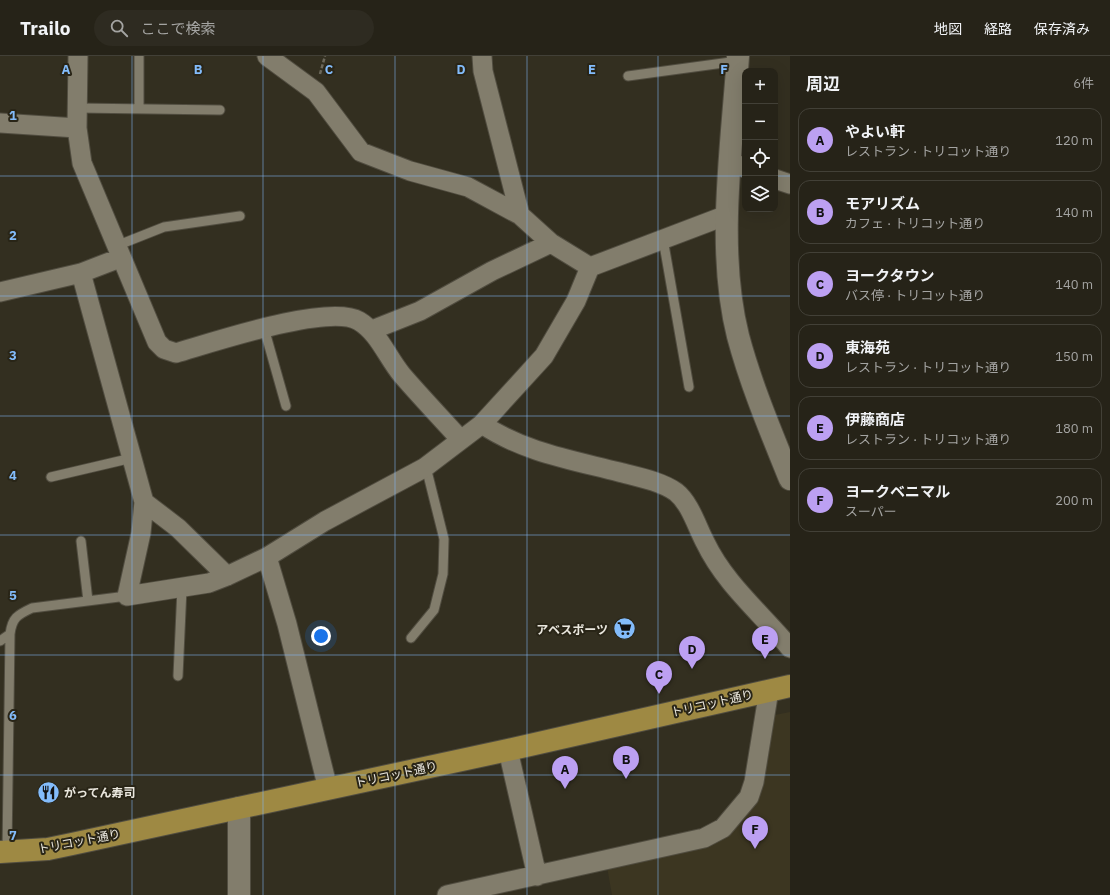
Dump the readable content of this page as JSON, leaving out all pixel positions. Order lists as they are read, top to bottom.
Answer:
{
  "streets": {
    "highway": ["トリコット通り"]
  },
  "places": {
    "supermarket": ["アベスポーツ"],
    "restaurant": ["がってん寿司"]
  },
  "page": {
    "header": "Trailo",
    "search": "ここで検索",
    "nav": ["地図", "経路", "保存済み"],
    "heading": ["周辺", "6件"],
    "map_buttons": ["+", "−"],
    "list": [
      {
        "mark": "A",
        "name": "やよい軒",
        "note": "レストラン · トリコット通り",
        "value": "120 m"
      },
      {
        "mark": "B",
        "name": "モアリズム",
        "note": "カフェ · トリコット通り",
        "value": "140 m"
      },
      {
        "mark": "C",
        "name": "ヨークタウン",
        "note": "バス停 · トリコット通り",
        "value": "140 m"
      },
      {
        "mark": "D",
        "name": "東海苑",
        "note": "レストラン · トリコット通り",
        "value": "150 m"
      },
      {
        "mark": "E",
        "name": "伊藤商店",
        "note": "レストラン · トリコット通り",
        "value": "180 m"
      },
      {
        "mark": "F",
        "name": "ヨークベニマル",
        "note": "スーパー",
        "value": "200 m"
      }
    ],
    "pins": [
      "E",
      "D",
      "C",
      "B",
      "A",
      "F"
    ]
  },
  "grid": {
    "columns": [
      "A",
      "B",
      "C",
      "D",
      "E",
      "F"
    ],
    "rows": [
      "1",
      "2",
      "3",
      "4",
      "5",
      "6",
      "7"
    ]
  }
}
